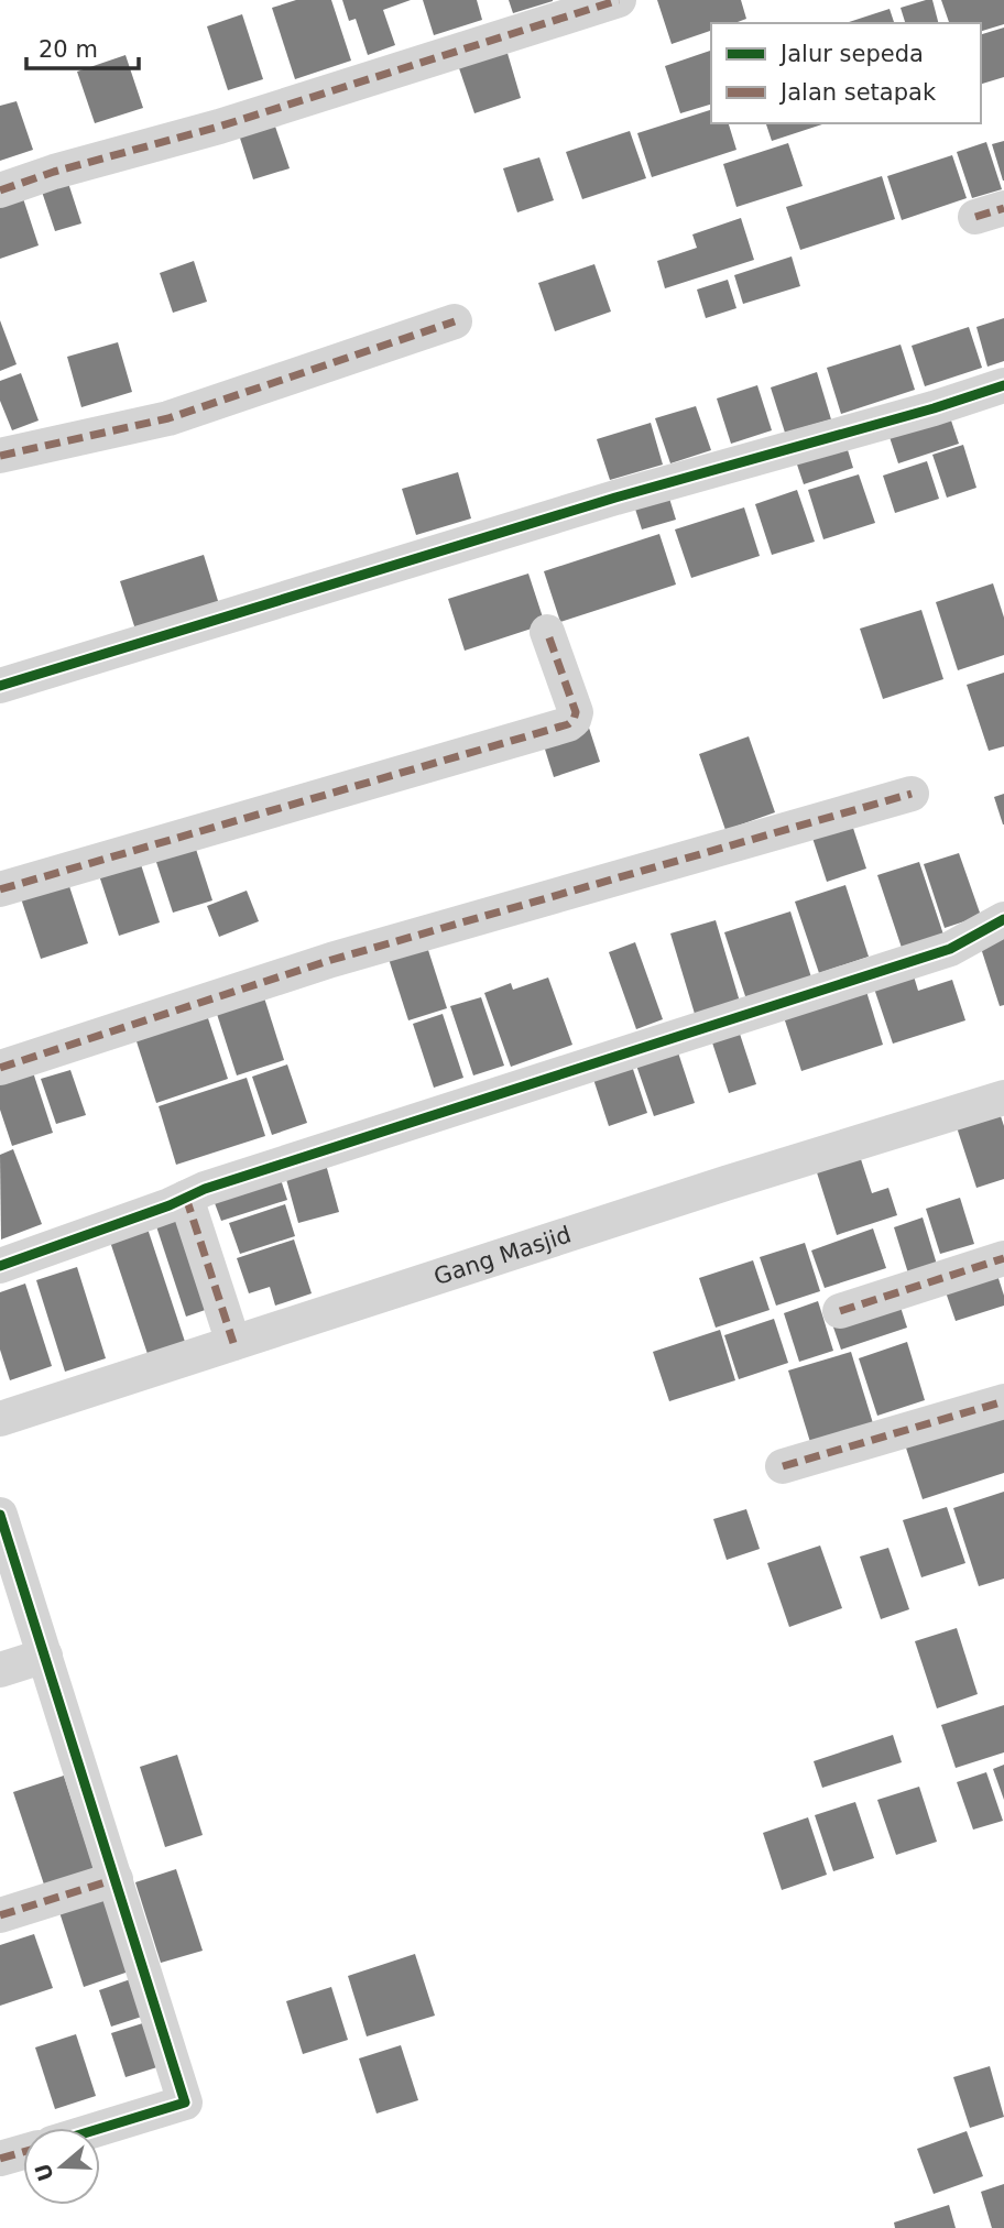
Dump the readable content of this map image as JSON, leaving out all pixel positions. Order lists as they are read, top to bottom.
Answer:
{
  "streets": {
    "street": ["Gang Masjid"]
  },
  "legend": ["Jalur sepeda", "Jalan setapak"],
  "scale_bar": "20 m",
  "north": "left"
}
